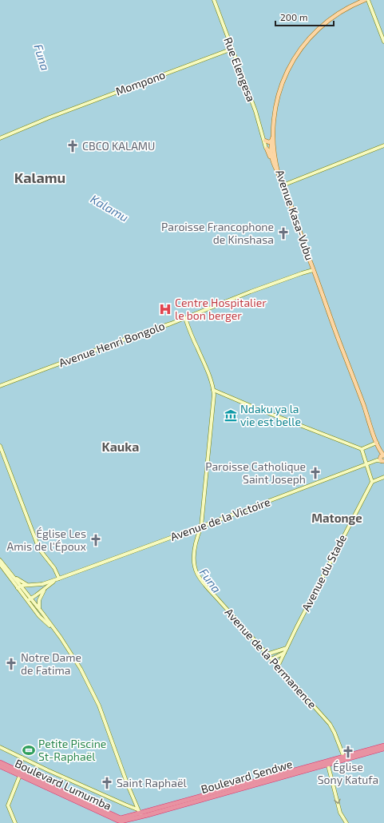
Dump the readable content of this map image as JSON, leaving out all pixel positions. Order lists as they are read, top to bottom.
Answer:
{
  "streets": {
    "highway": ["Boulevard Sendwe", "Boulevard Lumumba"],
    "main road": ["Avenue Kasa-Vubu"],
    "street": [
      "Rue Elengesa",
      "Mompono",
      "Avenue Henri Bongolo",
      "Avenue de la Victoire",
      "Avenue du Stade",
      "Avenue de la Permanence"
    ]
  },
  "crossings": [
    ["Rue Elengesa", "Mompono"],
    ["Avenue Kasa-Vubu", "Avenue Henri Bongolo"],
    ["Avenue Kasa-Vubu", "Avenue de la Victoire"],
    ["Avenue Henri Bongolo", "Avenue de la Permanence"],
    ["Avenue de la Victoire", "Avenue de la Permanence"],
    ["Avenue du Stade", "Avenue de la Permanence"],
    ["Avenue de la Permanence", "Boulevard Sendwe"],
    ["Boulevard Sendwe", "Boulevard Lumumba"]
  ],
  "districts": ["Kalamu", "Kauka", "Matonge"],
  "water": ["Funa", "Kalamu"],
  "places": {
    "church": [
      "CBCO KALAMU",
      "Paroisse Francophone de Kinshasa",
      "Paroisse Catholique Saint Joseph",
      "Église Les Amis de l'Époux",
      "Notre Dame de Fatima",
      "Église Sony Katufa",
      "Saint Raphaël"
    ],
    "hospital": ["Centre Hospitalier le bon berger"],
    "museum": ["Ndaku ya la vie est belle"],
    "sports": ["Petite Piscine St-Raphaël"]
  },
  "scale_bar": "200 m"
}
